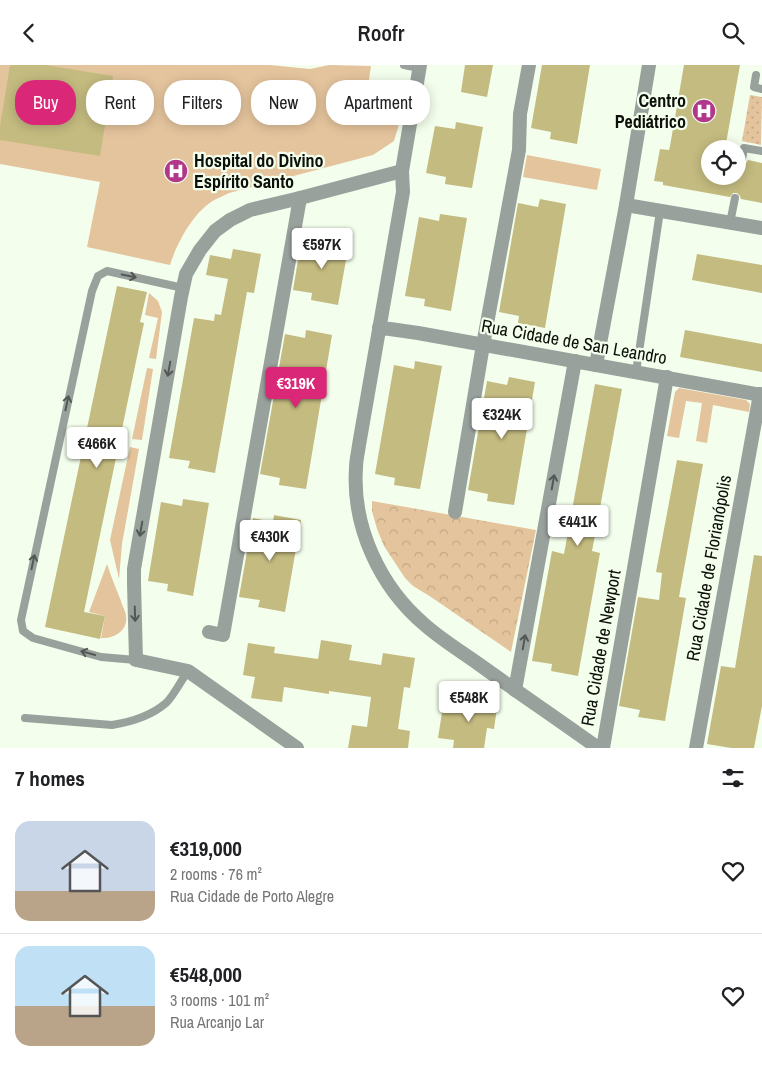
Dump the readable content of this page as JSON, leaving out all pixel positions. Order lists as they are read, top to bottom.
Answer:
{
  "streets": {
    "street": ["Rua Cidade de San Leandro", "Rua Cidade de Florianópolis", "Rua Cidade de Newport"]
  },
  "crossings": [
    ["Rua Cidade de San Leandro", "Rua Cidade de Florianópolis"],
    ["Rua Cidade de San Leandro", "Rua Cidade de Newport"]
  ],
  "places": {
    "hospital": ["Centro Pediátrico", "Hospital do Divino Espírito Santo"]
  },
  "page": {
    "header": "Roofr",
    "chip": [
      "Buy",
      "Rent",
      "Filters",
      "New",
      "Apartment"
    ],
    "price": [
      "€597K",
      "€319K",
      "€324K",
      "€466K",
      "€441K",
      "€430K",
      "€548K"
    ],
    "heading": "7 homes",
    "list": [
      {
        "name": "€319,000",
        "note": "2 rooms · 76 m² · Rua Cidade de Porto Alegre"
      },
      {
        "name": "€548,000",
        "note": "3 rooms · 101 m² · Rua Arcanjo Lar"
      }
    ]
  }
}
